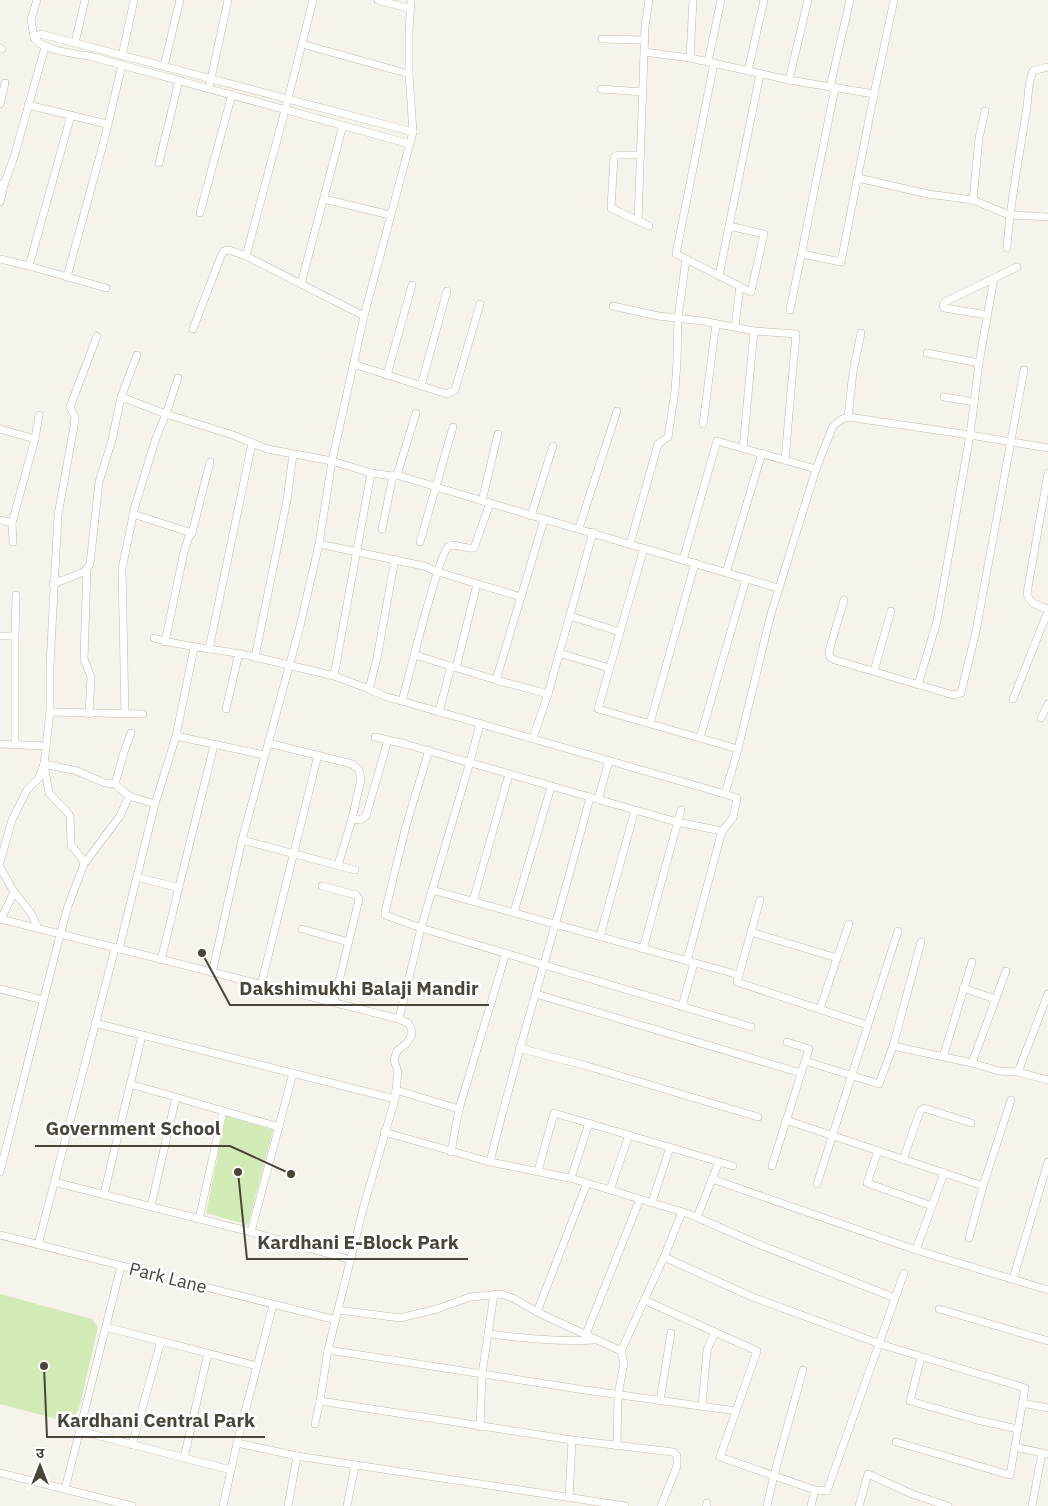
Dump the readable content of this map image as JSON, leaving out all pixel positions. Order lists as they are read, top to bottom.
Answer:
{
  "streets": {
    "street": ["Park Lane"]
  },
  "places": [
    "Dakshimukhi Balaji Mandir",
    "Kardhani E-Block Park",
    "Government School",
    "Kardhani Central Park"
  ],
  "north": "top"
}
